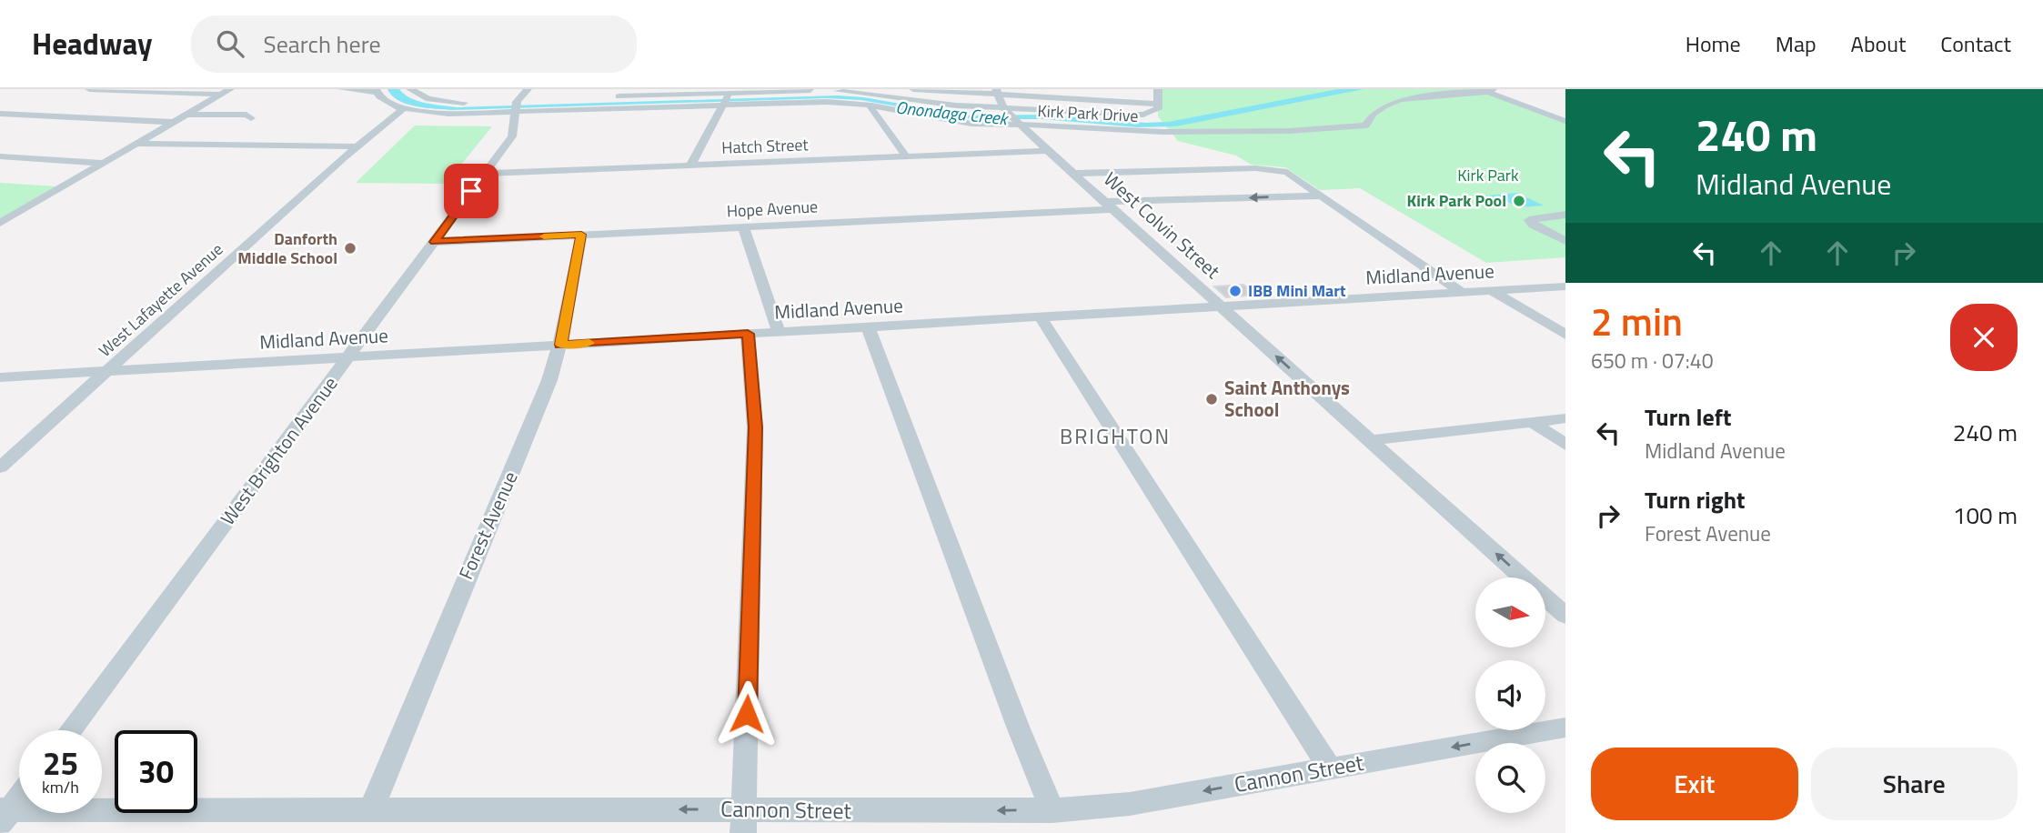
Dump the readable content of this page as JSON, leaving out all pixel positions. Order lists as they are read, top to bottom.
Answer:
{
  "streets": {
    "street": [
      "Kirk Park Drive",
      "Hatch Street",
      "Hope Avenue",
      "West Colvin Street",
      "Midland Avenue",
      "West Lafayette Avenue",
      "West Brighton Avenue",
      "Forest Avenue",
      "Cannon Street"
    ]
  },
  "crossings": [
    ["Kirk Park Drive", "West Colvin Street"],
    ["Kirk Park Drive", "West Lafayette Avenue"],
    ["Kirk Park Drive", "West Brighton Avenue"],
    ["Hatch Street", "West Colvin Street"],
    ["Hatch Street", "West Brighton Avenue"],
    ["Hope Avenue", "West Colvin Street"],
    ["Hope Avenue", "West Brighton Avenue"],
    ["Hope Avenue", "Forest Avenue"],
    ["West Colvin Street", "Midland Avenue"],
    ["Midland Avenue", "West Lafayette Avenue"],
    ["Midland Avenue", "West Brighton Avenue"],
    ["Midland Avenue", "Forest Avenue"],
    ["Forest Avenue", "Cannon Street"]
  ],
  "one_way": ["West Colvin Street", "Cannon Street"],
  "districts": ["BRIGHTON"],
  "water": ["Onondaga Creek"],
  "parks": ["Kirk Park"],
  "places": [
    "Kirk Park Pool",
    "Danforth Middle School",
    "IBB Mini Mart",
    "Saint Anthonys School"
  ],
  "north": "right",
  "page": {
    "header": "Headway",
    "search": "Search here",
    "nav": [
      "Home",
      "Map",
      "About",
      "Contact"
    ],
    "turn": ["240 m", "Midland Avenue"],
    "heading": ["2 min", "650 m · 07:40"],
    "list": [
      {
        "name": "Turn left",
        "note": "Midland Avenue",
        "value": "240 m"
      },
      {
        "name": "Turn right",
        "note": "Forest Avenue",
        "value": "100 m"
      }
    ],
    "speed": "25 km/h",
    "limit": "30",
    "buttons": ["Exit", "Share"]
  }
}
